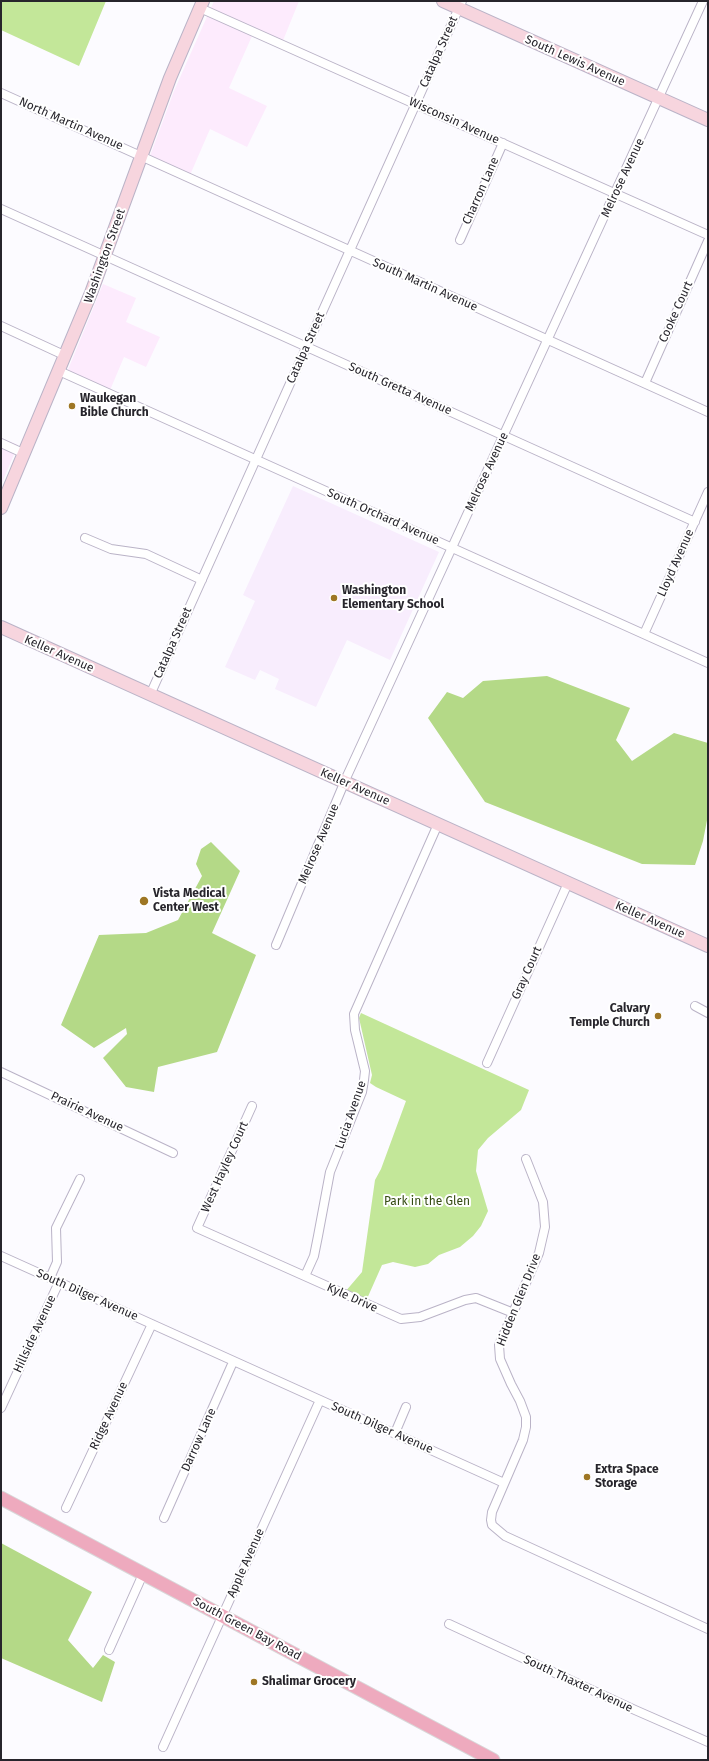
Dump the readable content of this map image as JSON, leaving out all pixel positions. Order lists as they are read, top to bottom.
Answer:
{
  "streets": {
    "main road": [
      "South Lewis Avenue",
      "Washington Street",
      "Keller Avenue",
      "South Green Bay Road"
    ],
    "street": [
      "Catalpa Street",
      "Wisconsin Avenue",
      "North Martin Avenue",
      "Melrose Avenue",
      "Charron Lane",
      "South Martin Avenue",
      "Cooke Court",
      "South Gretta Avenue",
      "South Orchard Avenue",
      "Lloyd Avenue",
      "Gray Court",
      "Prairie Avenue",
      "Lucia Avenue",
      "West Hayley Court",
      "South Dilger Avenue",
      "Kyle Drive",
      "Hidden Glen Drive",
      "Hillside Avenue",
      "Ridge Avenue",
      "Darrow Lane",
      "Apple Avenue",
      "South Thaxter Avenue"
    ]
  },
  "crossings": [
    ["Catalpa Street", "South Lewis Avenue"],
    ["Catalpa Street", "Wisconsin Avenue"],
    ["Catalpa Street", "South Martin Avenue"],
    ["Catalpa Street", "South Gretta Avenue"],
    ["Catalpa Street", "South Orchard Avenue"],
    ["Catalpa Street", "Keller Avenue"],
    ["South Lewis Avenue", "Melrose Avenue"],
    ["Wisconsin Avenue", "Melrose Avenue"],
    ["Wisconsin Avenue", "Charron Lane"],
    ["Wisconsin Avenue", "Washington Street"],
    ["North Martin Avenue", "Washington Street"],
    ["North Martin Avenue", "South Martin Avenue"],
    ["Melrose Avenue", "South Martin Avenue"],
    ["Melrose Avenue", "South Gretta Avenue"],
    ["Melrose Avenue", "South Orchard Avenue"],
    ["Melrose Avenue", "Keller Avenue"],
    ["Washington Street", "South Martin Avenue"],
    ["Washington Street", "South Gretta Avenue"],
    ["Washington Street", "South Orchard Avenue"],
    ["South Martin Avenue", "Cooke Court"],
    ["South Gretta Avenue", "Lloyd Avenue"],
    ["South Orchard Avenue", "Lloyd Avenue"],
    ["Keller Avenue", "Gray Court"],
    ["Keller Avenue", "Lucia Avenue"],
    ["Lucia Avenue", "Kyle Drive"],
    ["West Hayley Court", "Kyle Drive"],
    ["South Dilger Avenue", "Hidden Glen Drive"],
    ["South Dilger Avenue", "Hillside Avenue"],
    ["South Dilger Avenue", "Ridge Avenue"],
    ["South Dilger Avenue", "Darrow Lane"],
    ["South Dilger Avenue", "Apple Avenue"],
    ["Kyle Drive", "Hidden Glen Drive"],
    ["Apple Avenue", "South Green Bay Road"]
  ],
  "parks": ["Park in the Glen"],
  "places": [
    "Waukegan Bible Church",
    "Washington Elementary School",
    "Vista Medical Center West",
    "Calvary Temple Church",
    "Extra Space Storage",
    "Shalimar Grocery"
  ]
}
